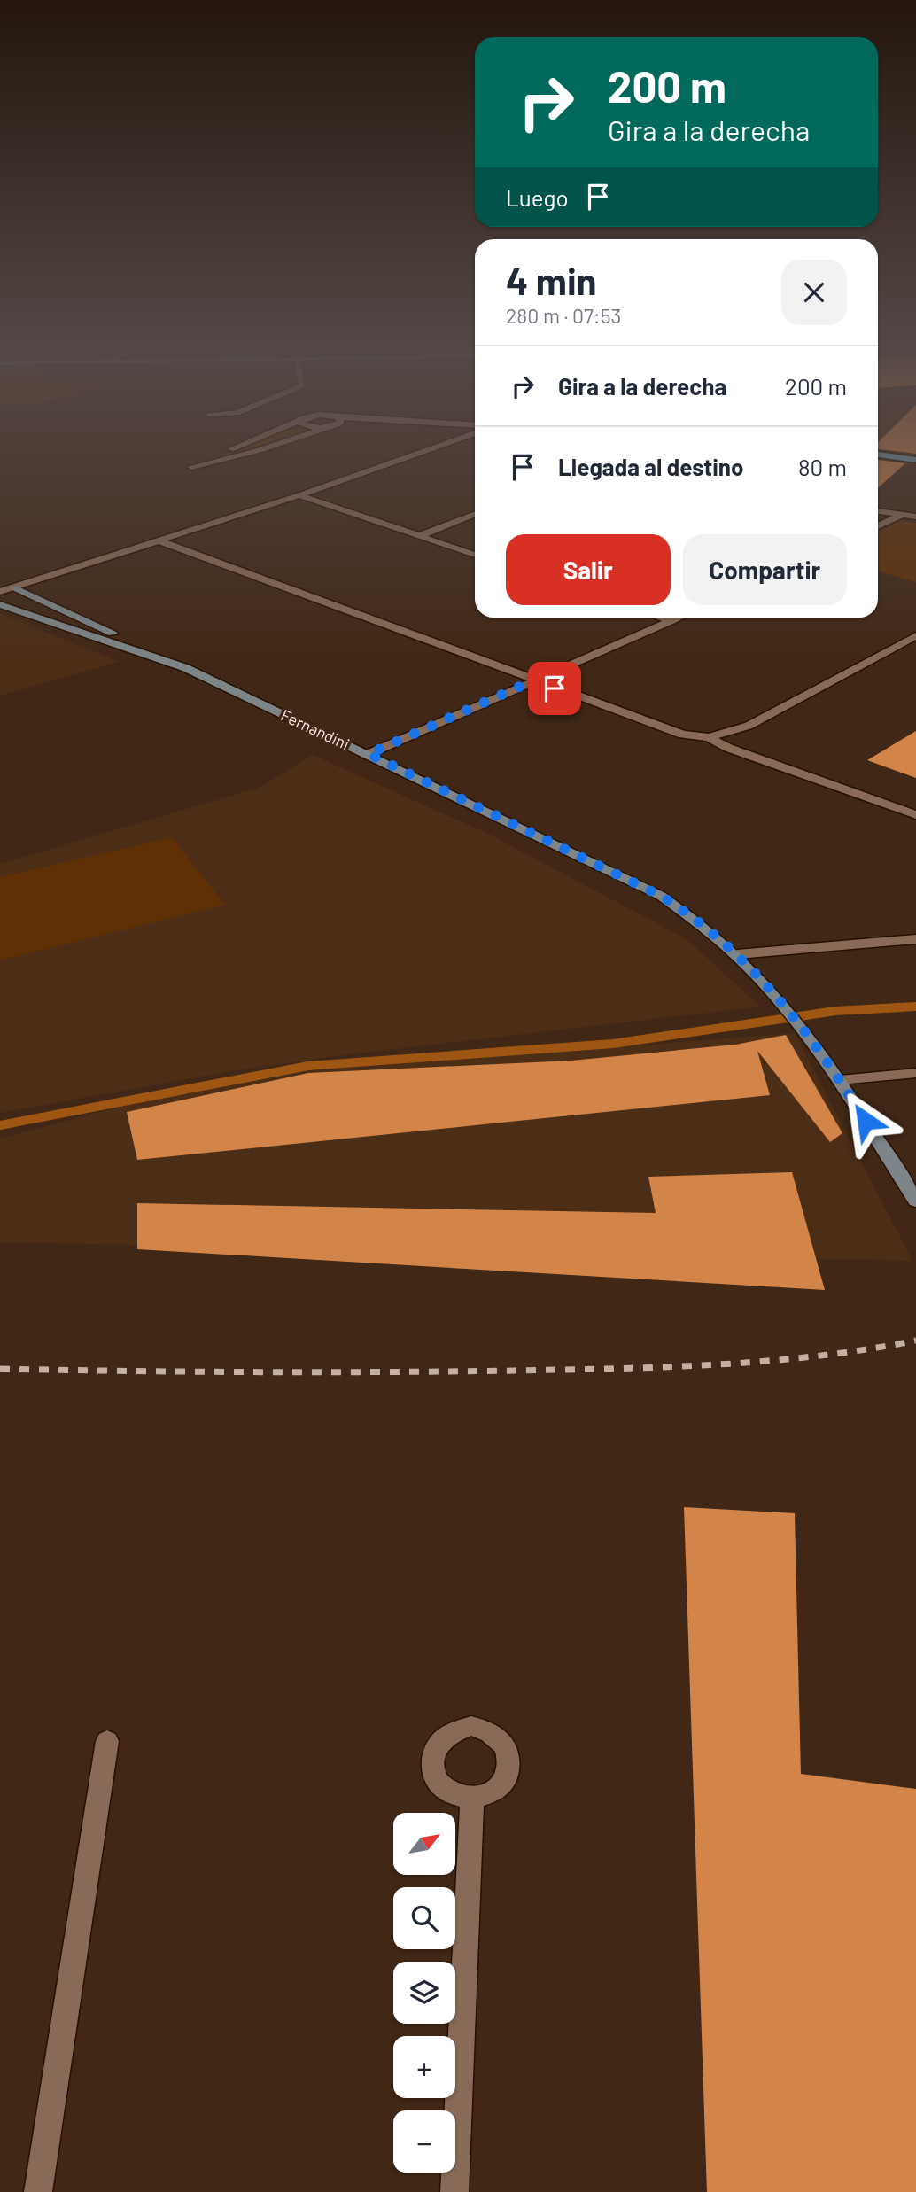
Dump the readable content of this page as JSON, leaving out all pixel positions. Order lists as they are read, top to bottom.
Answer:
{
  "streets": {
    "street": ["Fernandini"]
  },
  "north": "top right",
  "page": {
    "turn": ["200 m", "Gira a la derecha"],
    "then": "Luego",
    "heading": ["4 min", "280 m · 07:53"],
    "list": [
      {
        "name": "Gira a la derecha",
        "value": "200 m"
      },
      {
        "name": "Llegada al destino",
        "value": "80 m"
      }
    ],
    "buttons": ["Salir", "Compartir"],
    "map_buttons": ["+", "−"]
  }
}
